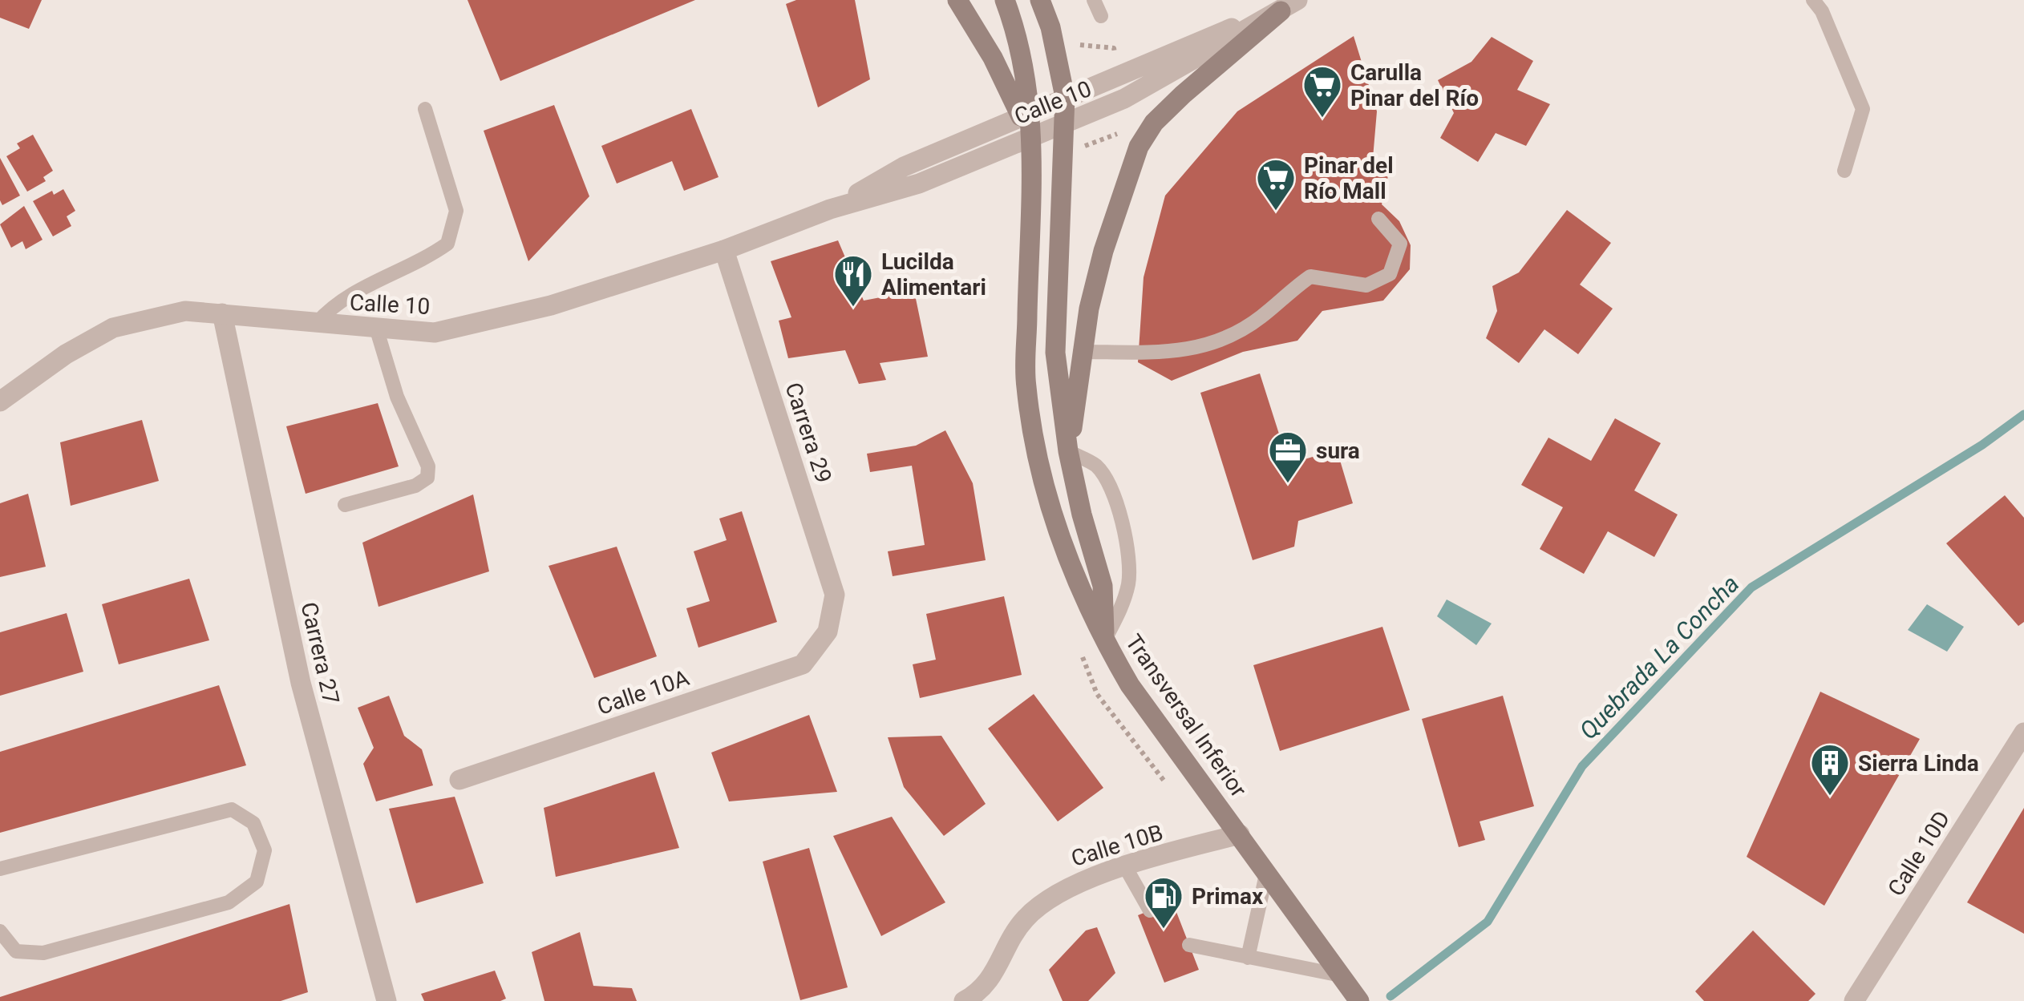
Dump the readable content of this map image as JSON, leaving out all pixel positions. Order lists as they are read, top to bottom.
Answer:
{
  "streets": {
    "main road": ["Transversal Inferior"],
    "street": [
      "Calle 10",
      "Carrera 29",
      "Carrera 27",
      "Calle 10A",
      "Calle 10B",
      "Calle 10D"
    ]
  },
  "crossings": [
    ["Calle 10", "Carrera 29"],
    ["Calle 10", "Carrera 27"],
    ["Carrera 29", "Calle 10A"],
    ["Transversal Inferior", "Calle 10B"]
  ],
  "water": ["Quebrada La Concha"],
  "places": {
    "supermarket": ["Carulla Pinar del Río", "Pinar del Río Mall"],
    "restaurant": ["Lucilda Alimentari"],
    "office": ["sura"],
    "building": ["Sierra Linda"],
    "fuel station": ["Primax"]
  }
}
